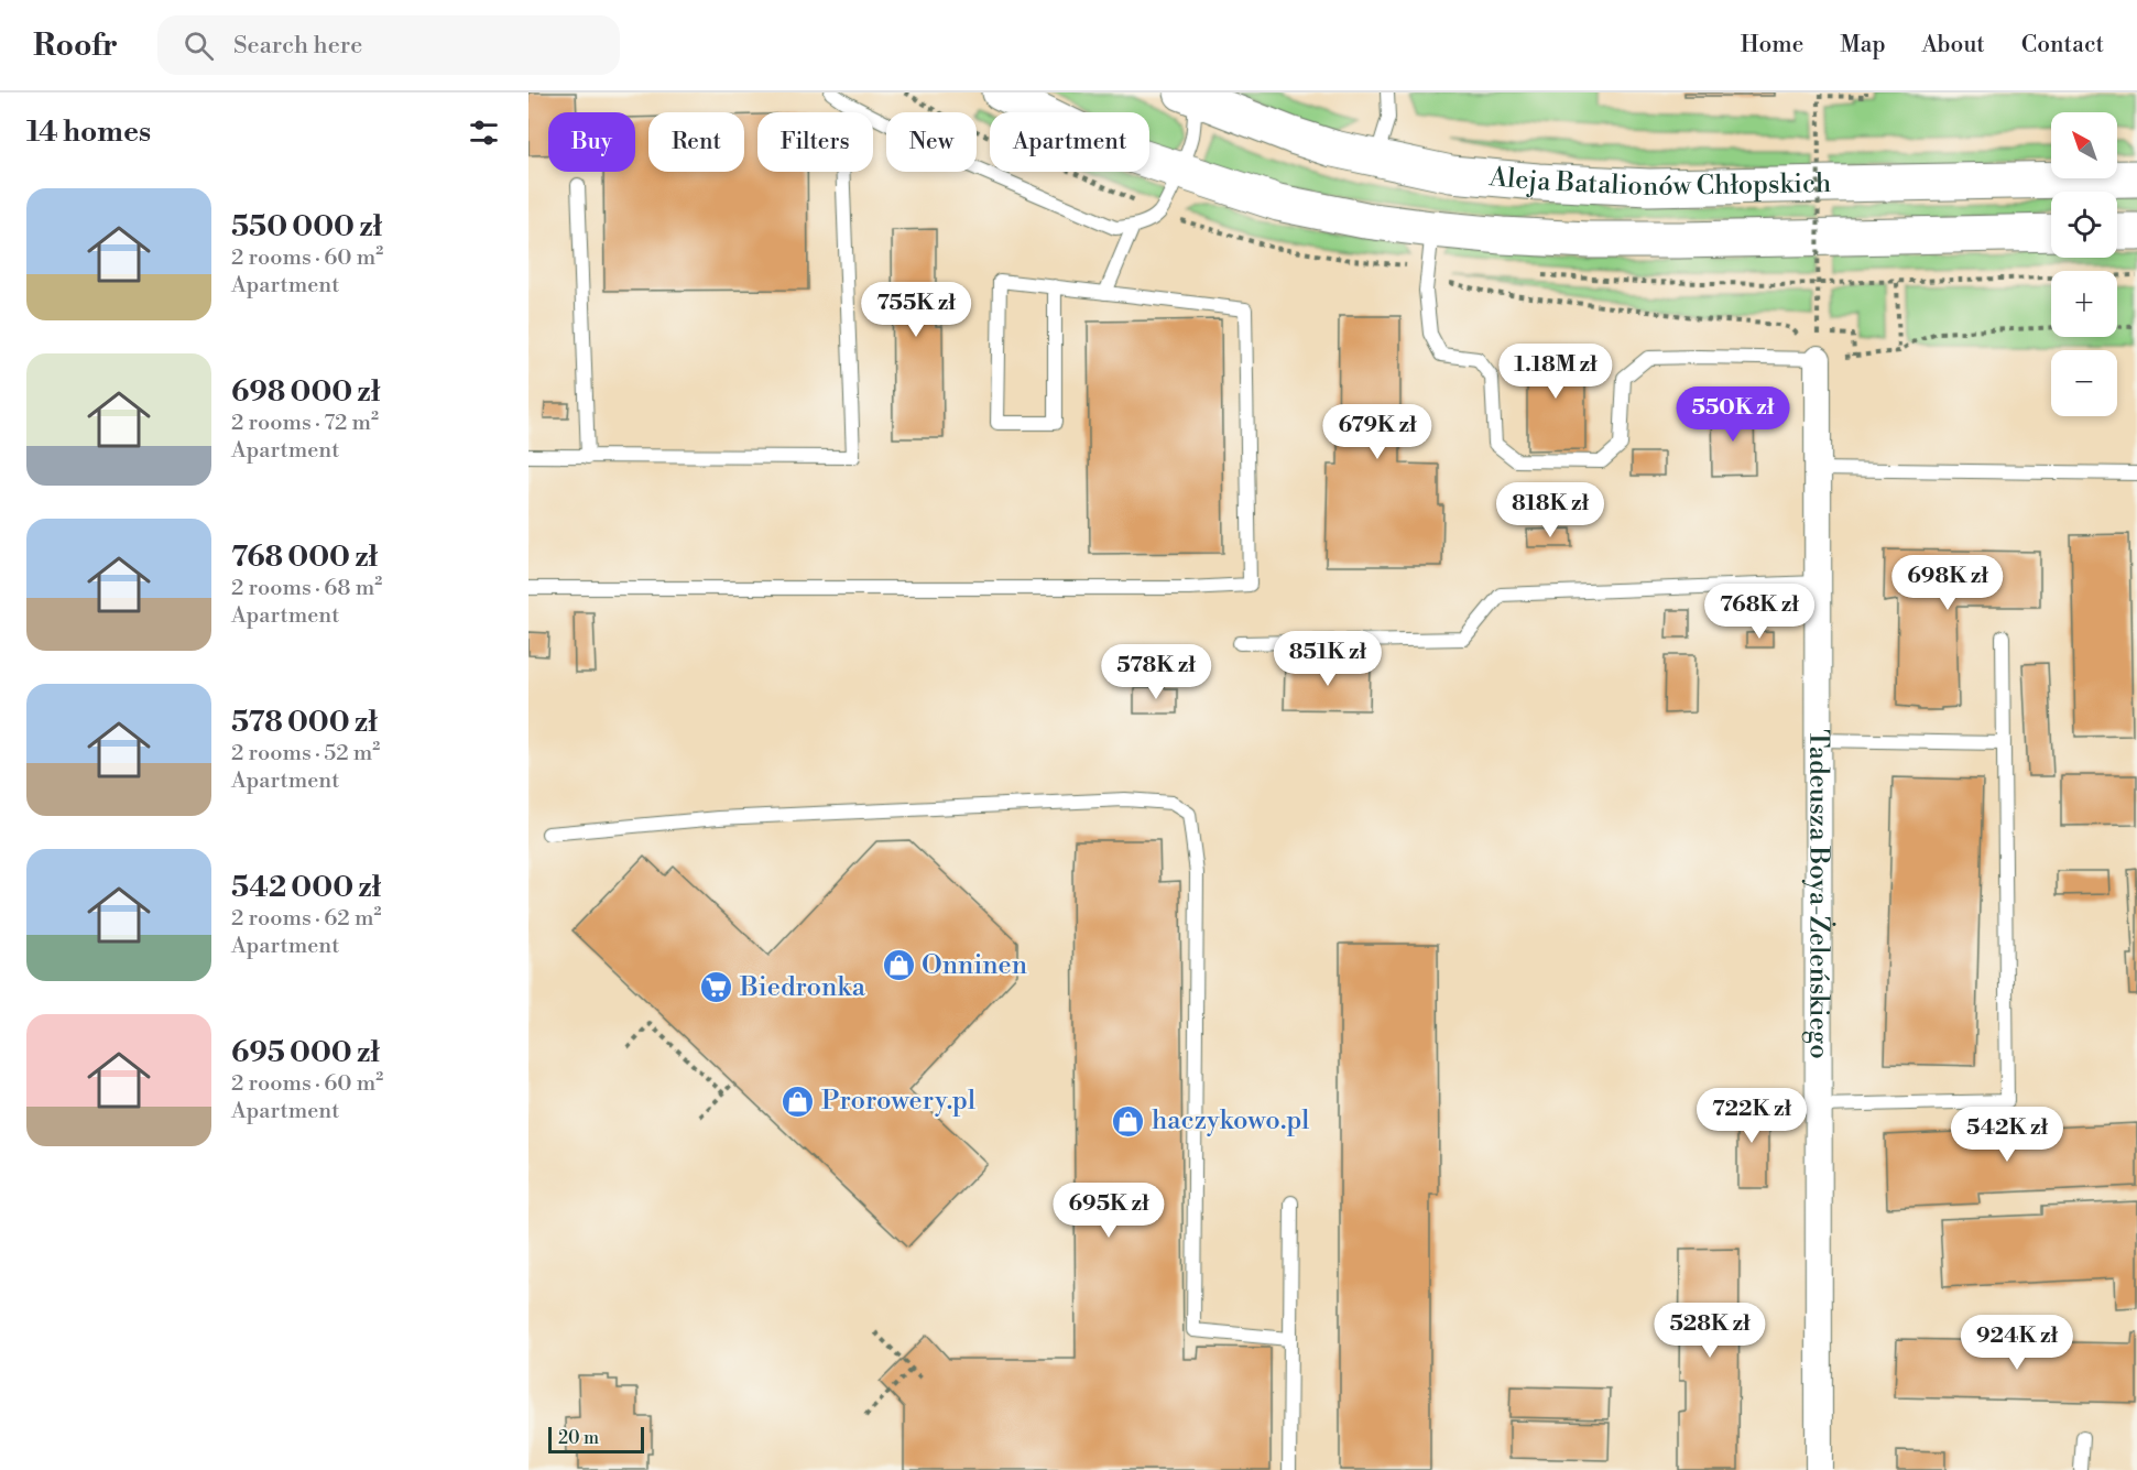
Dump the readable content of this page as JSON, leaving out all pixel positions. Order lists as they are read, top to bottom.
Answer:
{
  "streets": {
    "main road": ["Aleja Batalionów Chłopskich"],
    "street": ["Tadeusza Boya-Żeleńskiego"]
  },
  "places": {
    "shop": ["Onninen", "Prorowery.pl", "haczykowo.pl"],
    "supermarket": ["Biedronka"]
  },
  "scale_bar": "20 m",
  "north": "top left",
  "page": {
    "header": "Roofr",
    "search": "Search here",
    "nav": [
      "Home",
      "Map",
      "About",
      "Contact"
    ],
    "heading": "14 homes",
    "map_buttons": ["+", "−"],
    "chip": [
      "Buy",
      "Rent",
      "Filters",
      "New",
      "Apartment"
    ],
    "list": [
      {
        "name": "550 000 zł",
        "note": "2 rooms · 60 m² · Apartment"
      },
      {
        "name": "698 000 zł",
        "note": "2 rooms · 72 m² · Apartment"
      },
      {
        "name": "768 000 zł",
        "note": "2 rooms · 68 m² · Apartment"
      },
      {
        "name": "578 000 zł",
        "note": "2 rooms · 52 m² · Apartment"
      },
      {
        "name": "542 000 zł",
        "note": "2 rooms · 62 m² · Apartment"
      },
      {
        "name": "695 000 zł",
        "note": "2 rooms · 60 m² · Apartment"
      }
    ],
    "price": [
      "755K zł",
      "1.18M zł",
      "550K zł",
      "679K zł",
      "818K zł",
      "698K zł",
      "768K zł",
      "851K zł",
      "578K zł",
      "722K zł",
      "542K zł",
      "695K zł",
      "528K zł",
      "924K zł"
    ],
    "scale": "20 m"
  }
}
